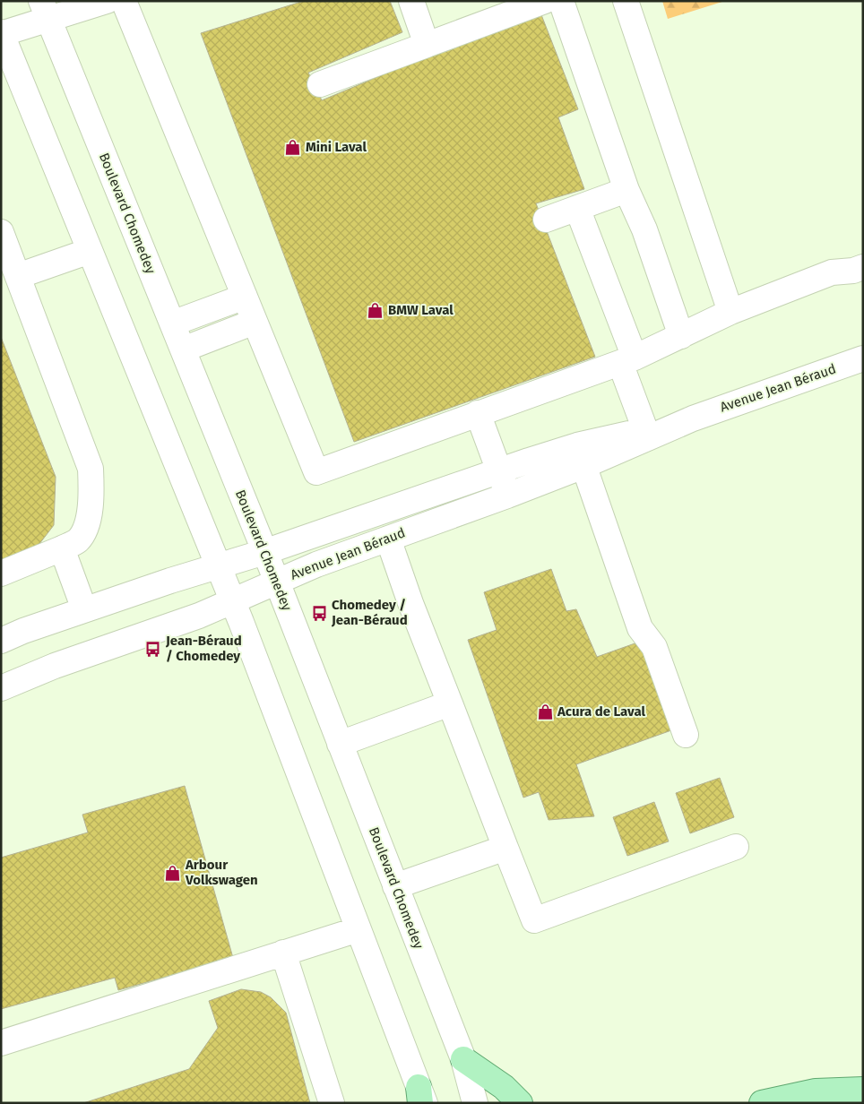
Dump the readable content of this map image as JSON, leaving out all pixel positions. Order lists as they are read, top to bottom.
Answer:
{
  "streets": {
    "street": ["Boulevard Chomedey", "Avenue Jean Béraud"]
  },
  "crossings": [
    ["Boulevard Chomedey", "Avenue Jean Béraud"]
  ],
  "places": {
    "shop": [
      "Mini Laval",
      "BMW Laval",
      "Acura de Laval",
      "Arbour Volkswagen"
    ],
    "bus stop": ["Chomedey / Jean-Béraud", "Jean-Béraud / Chomedey"]
  }
}
